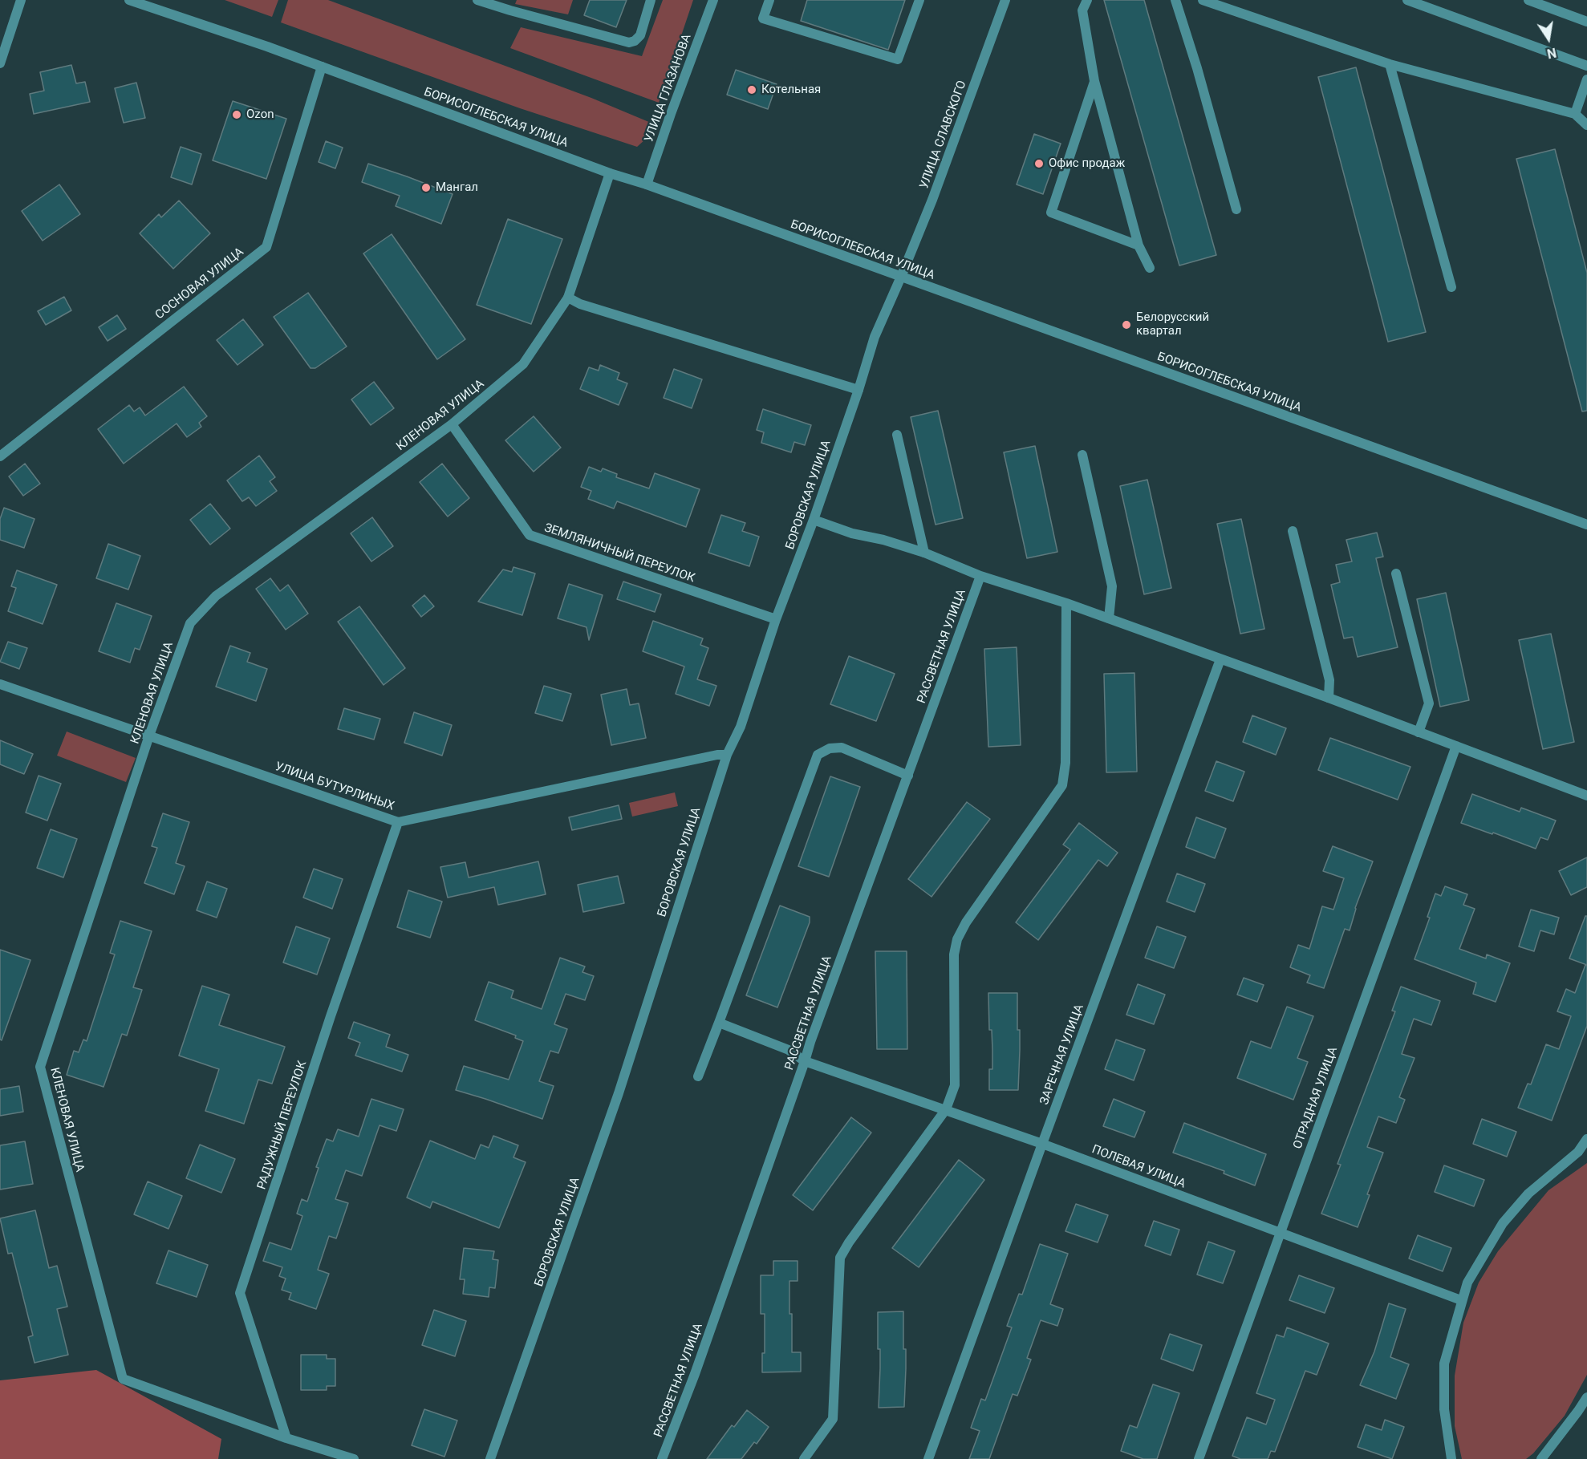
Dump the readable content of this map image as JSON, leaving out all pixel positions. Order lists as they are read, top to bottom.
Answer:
{
  "streets": {
    "street": [
      "УЛИЦА ГЛАЗАНОВА",
      "БОРИСОГЛЕБСКАЯ УЛИЦА",
      "УЛИЦА СЛАВСКОГО",
      "СОСНОВАЯ УЛИЦА",
      "КЛЕНОВАЯ УЛИЦА",
      "БОРОВСКАЯ УЛИЦА",
      "ЗЕМЛЯНИЧНЫЙ ПЕРЕУЛОК",
      "РАССВЕТНАЯ УЛИЦА",
      "УЛИЦА БУТУРЛИНЫХ",
      "ЗАРЕЧНАЯ УЛИЦА",
      "ОТРАДНАЯ УЛИЦА",
      "РАДУЖНЫЙ ПЕРЕУЛОК",
      "ПОЛЕВАЯ УЛИЦА"
    ]
  },
  "crossings": [
    ["УЛИЦА ГЛАЗАНОВА", "БОРИСОГЛЕБСКАЯ УЛИЦА"],
    ["БОРИСОГЛЕБСКАЯ УЛИЦА", "УЛИЦА СЛАВСКОГО"],
    ["БОРИСОГЛЕБСКАЯ УЛИЦА", "СОСНОВАЯ УЛИЦА"],
    ["БОРИСОГЛЕБСКАЯ УЛИЦА", "КЛЕНОВАЯ УЛИЦА"],
    ["БОРИСОГЛЕБСКАЯ УЛИЦА", "БОРОВСКАЯ УЛИЦА"],
    ["УЛИЦА СЛАВСКОГО", "БОРОВСКАЯ УЛИЦА"],
    ["КЛЕНОВАЯ УЛИЦА", "ЗЕМЛЯНИЧНЫЙ ПЕРЕУЛОК"],
    ["КЛЕНОВАЯ УЛИЦА", "УЛИЦА БУТУРЛИНЫХ"],
    ["КЛЕНОВАЯ УЛИЦА", "РАДУЖНЫЙ ПЕРЕУЛОК"],
    ["БОРОВСКАЯ УЛИЦА", "ЗЕМЛЯНИЧНЫЙ ПЕРЕУЛОК"],
    ["БОРОВСКАЯ УЛИЦА", "УЛИЦА БУТУРЛИНЫХ"],
    ["РАССВЕТНАЯ УЛИЦА", "ПОЛЕВАЯ УЛИЦА"],
    ["УЛИЦА БУТУРЛИНЫХ", "РАДУЖНЫЙ ПЕРЕУЛОК"],
    ["ЗАРЕЧНАЯ УЛИЦА", "ПОЛЕВАЯ УЛИЦА"],
    ["ОТРАДНАЯ УЛИЦА", "ПОЛЕВАЯ УЛИЦА"]
  ],
  "places": [
    "Котельная",
    "Ozon",
    "Офис продаж",
    "Мангал",
    "Белорусский квартал"
  ],
  "north": "bottom"
}
